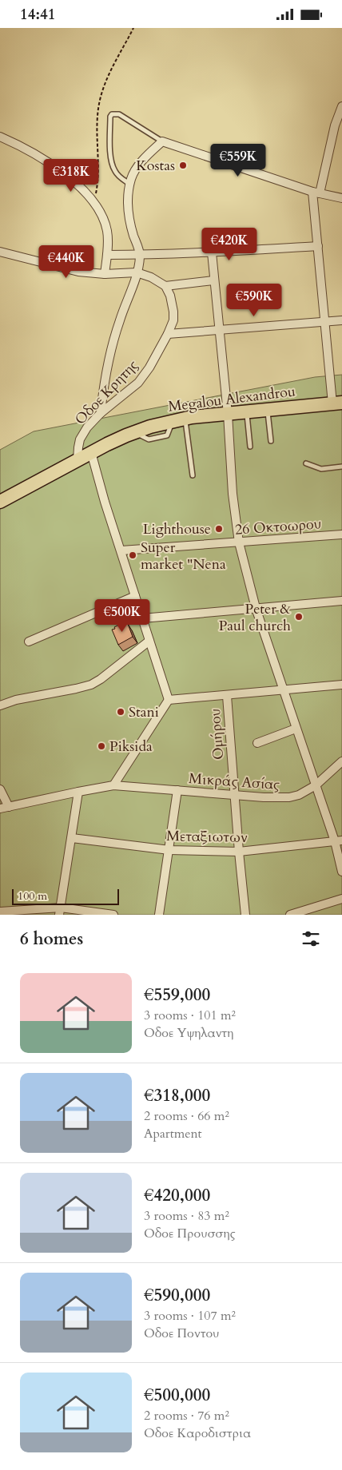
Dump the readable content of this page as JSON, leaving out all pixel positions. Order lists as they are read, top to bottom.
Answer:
{
  "streets": {
    "main road": ["Megalou Alexandrou"],
    "street": [
      "Oδοε Κρητης",
      "26 Οκτοωρου",
      "Ομήρου",
      "Μικράς Ασίας",
      "Μεταξιωτων"
    ]
  },
  "crossings": [
    ["Oδοε Κρητης", "Megalou Alexandrou"],
    ["Ομήρου", "Μικράς Ασίας"],
    ["Ομήρου", "Μεταξιωτων"]
  ],
  "places": [
    "Kostas",
    "Lighthouse",
    "Super market \"Nena",
    "Peter & Paul church",
    "Stani",
    "Piksida"
  ],
  "scale_bar": "100 m",
  "page": {
    "status": "14:41",
    "price": [
      "€559K",
      "€318K",
      "€420K",
      "€440K",
      "€590K",
      "€500K"
    ],
    "scale": "100 m",
    "heading": "6 homes",
    "list": [
      {
        "name": "€559,000",
        "note": "3 rooms · 101 m² · Oδοε Υψηλαντη"
      },
      {
        "name": "€318,000",
        "note": "2 rooms · 66 m² · Apartment"
      },
      {
        "name": "€420,000",
        "note": "3 rooms · 83 m² · Oδοε Προυσσης"
      },
      {
        "name": "€590,000",
        "note": "3 rooms · 107 m² · Oδοε Ποντου"
      },
      {
        "name": "€500,000",
        "note": "2 rooms · 76 m² · Oδοε Καροδιστρια"
      }
    ]
  }
}
